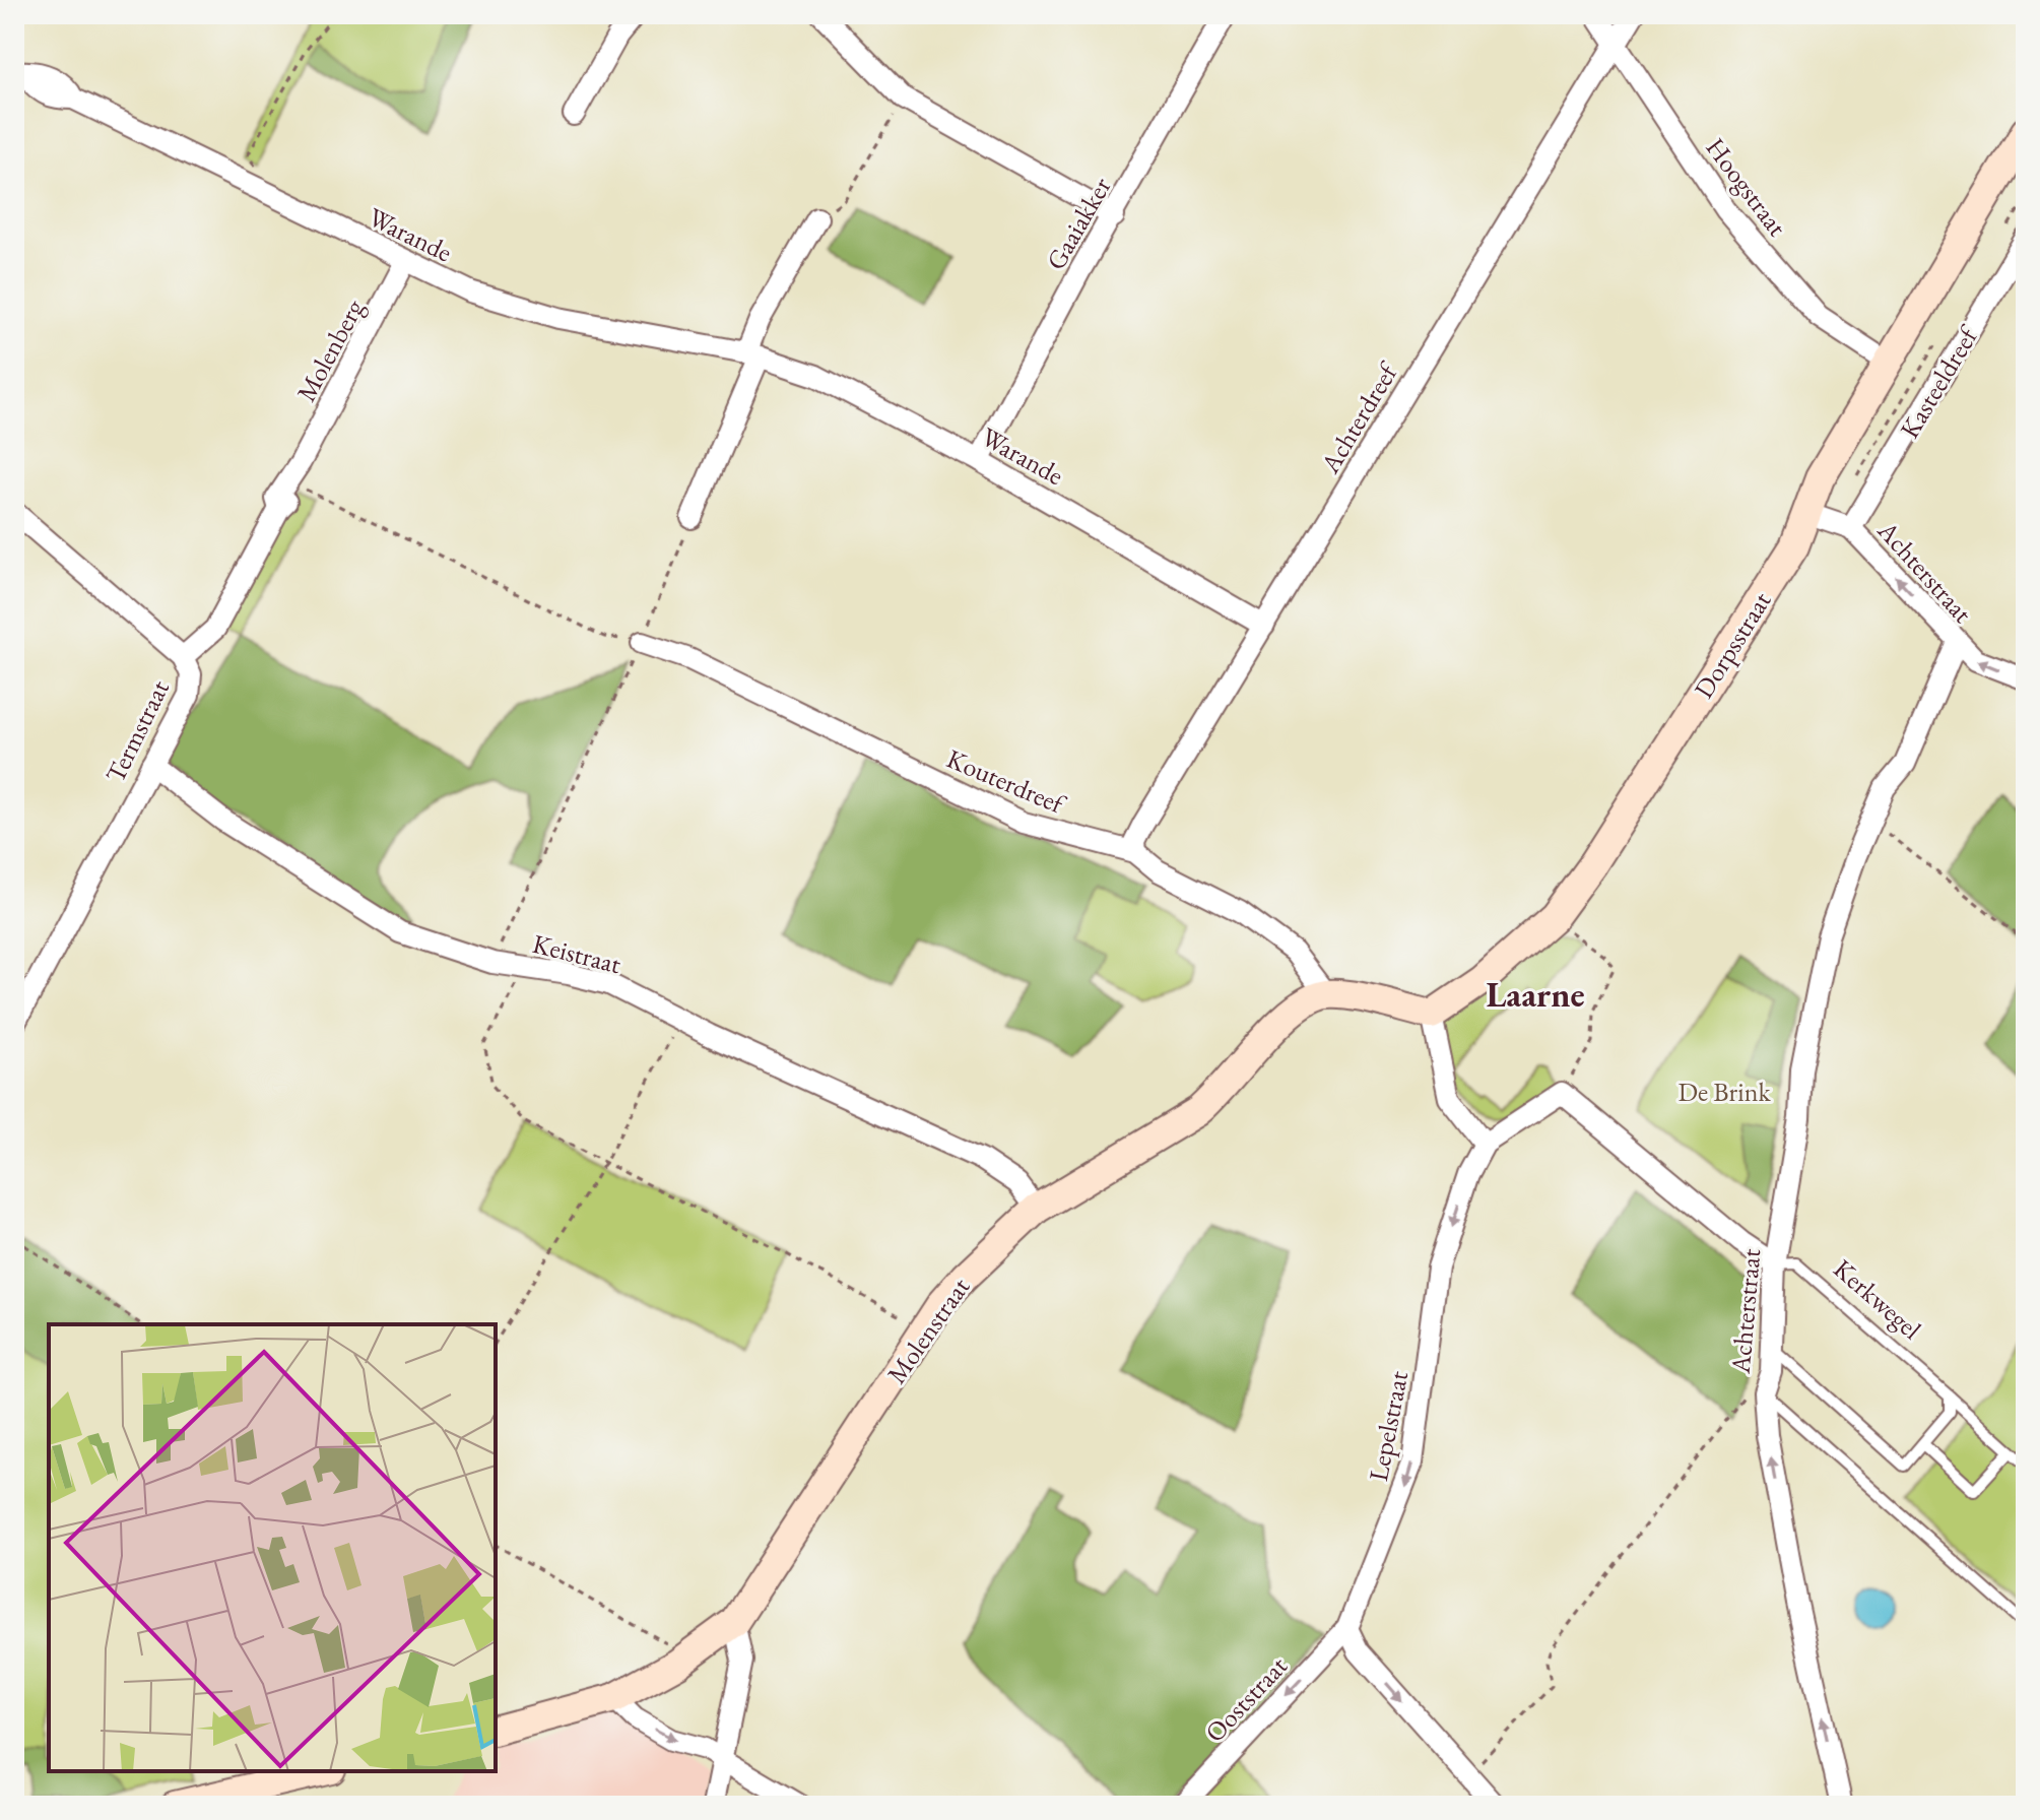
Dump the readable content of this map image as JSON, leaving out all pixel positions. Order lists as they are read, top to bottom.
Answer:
{
  "streets": {
    "street": [
      "Hoogstraat",
      "Gaaiakker",
      "Warande",
      "Molenberg",
      "Kasteeldreef",
      "Achterdreef",
      "Achterstraat",
      "Dorpsstraat",
      "Termstraat",
      "Kouterdreef",
      "Keistraat",
      "Kerkwegel",
      "Molenstraat",
      "Lepelstraat",
      "Ooststraat"
    ]
  },
  "crossings": [
    ["Hoogstraat", "Kasteeldreef"],
    ["Hoogstraat", "Achterdreef"],
    ["Hoogstraat", "Dorpsstraat"],
    ["Gaaiakker", "Warande"],
    ["Warande", "Molenberg"],
    ["Warande", "Achterdreef"],
    ["Molenberg", "Termstraat"],
    ["Kasteeldreef", "Achterstraat"],
    ["Kasteeldreef", "Dorpsstraat"],
    ["Achterdreef", "Kouterdreef"],
    ["Achterstraat", "Dorpsstraat"],
    ["Achterstraat", "Kerkwegel"],
    ["Termstraat", "Keistraat"],
    ["Kouterdreef", "Molenstraat"],
    ["Keistraat", "Molenstraat"],
    ["Lepelstraat", "Ooststraat"]
  ],
  "one_way": ["Achterstraat", "Lepelstraat", "Ooststraat"],
  "districts": ["Laarne"],
  "parks": ["De Brink"]
}
